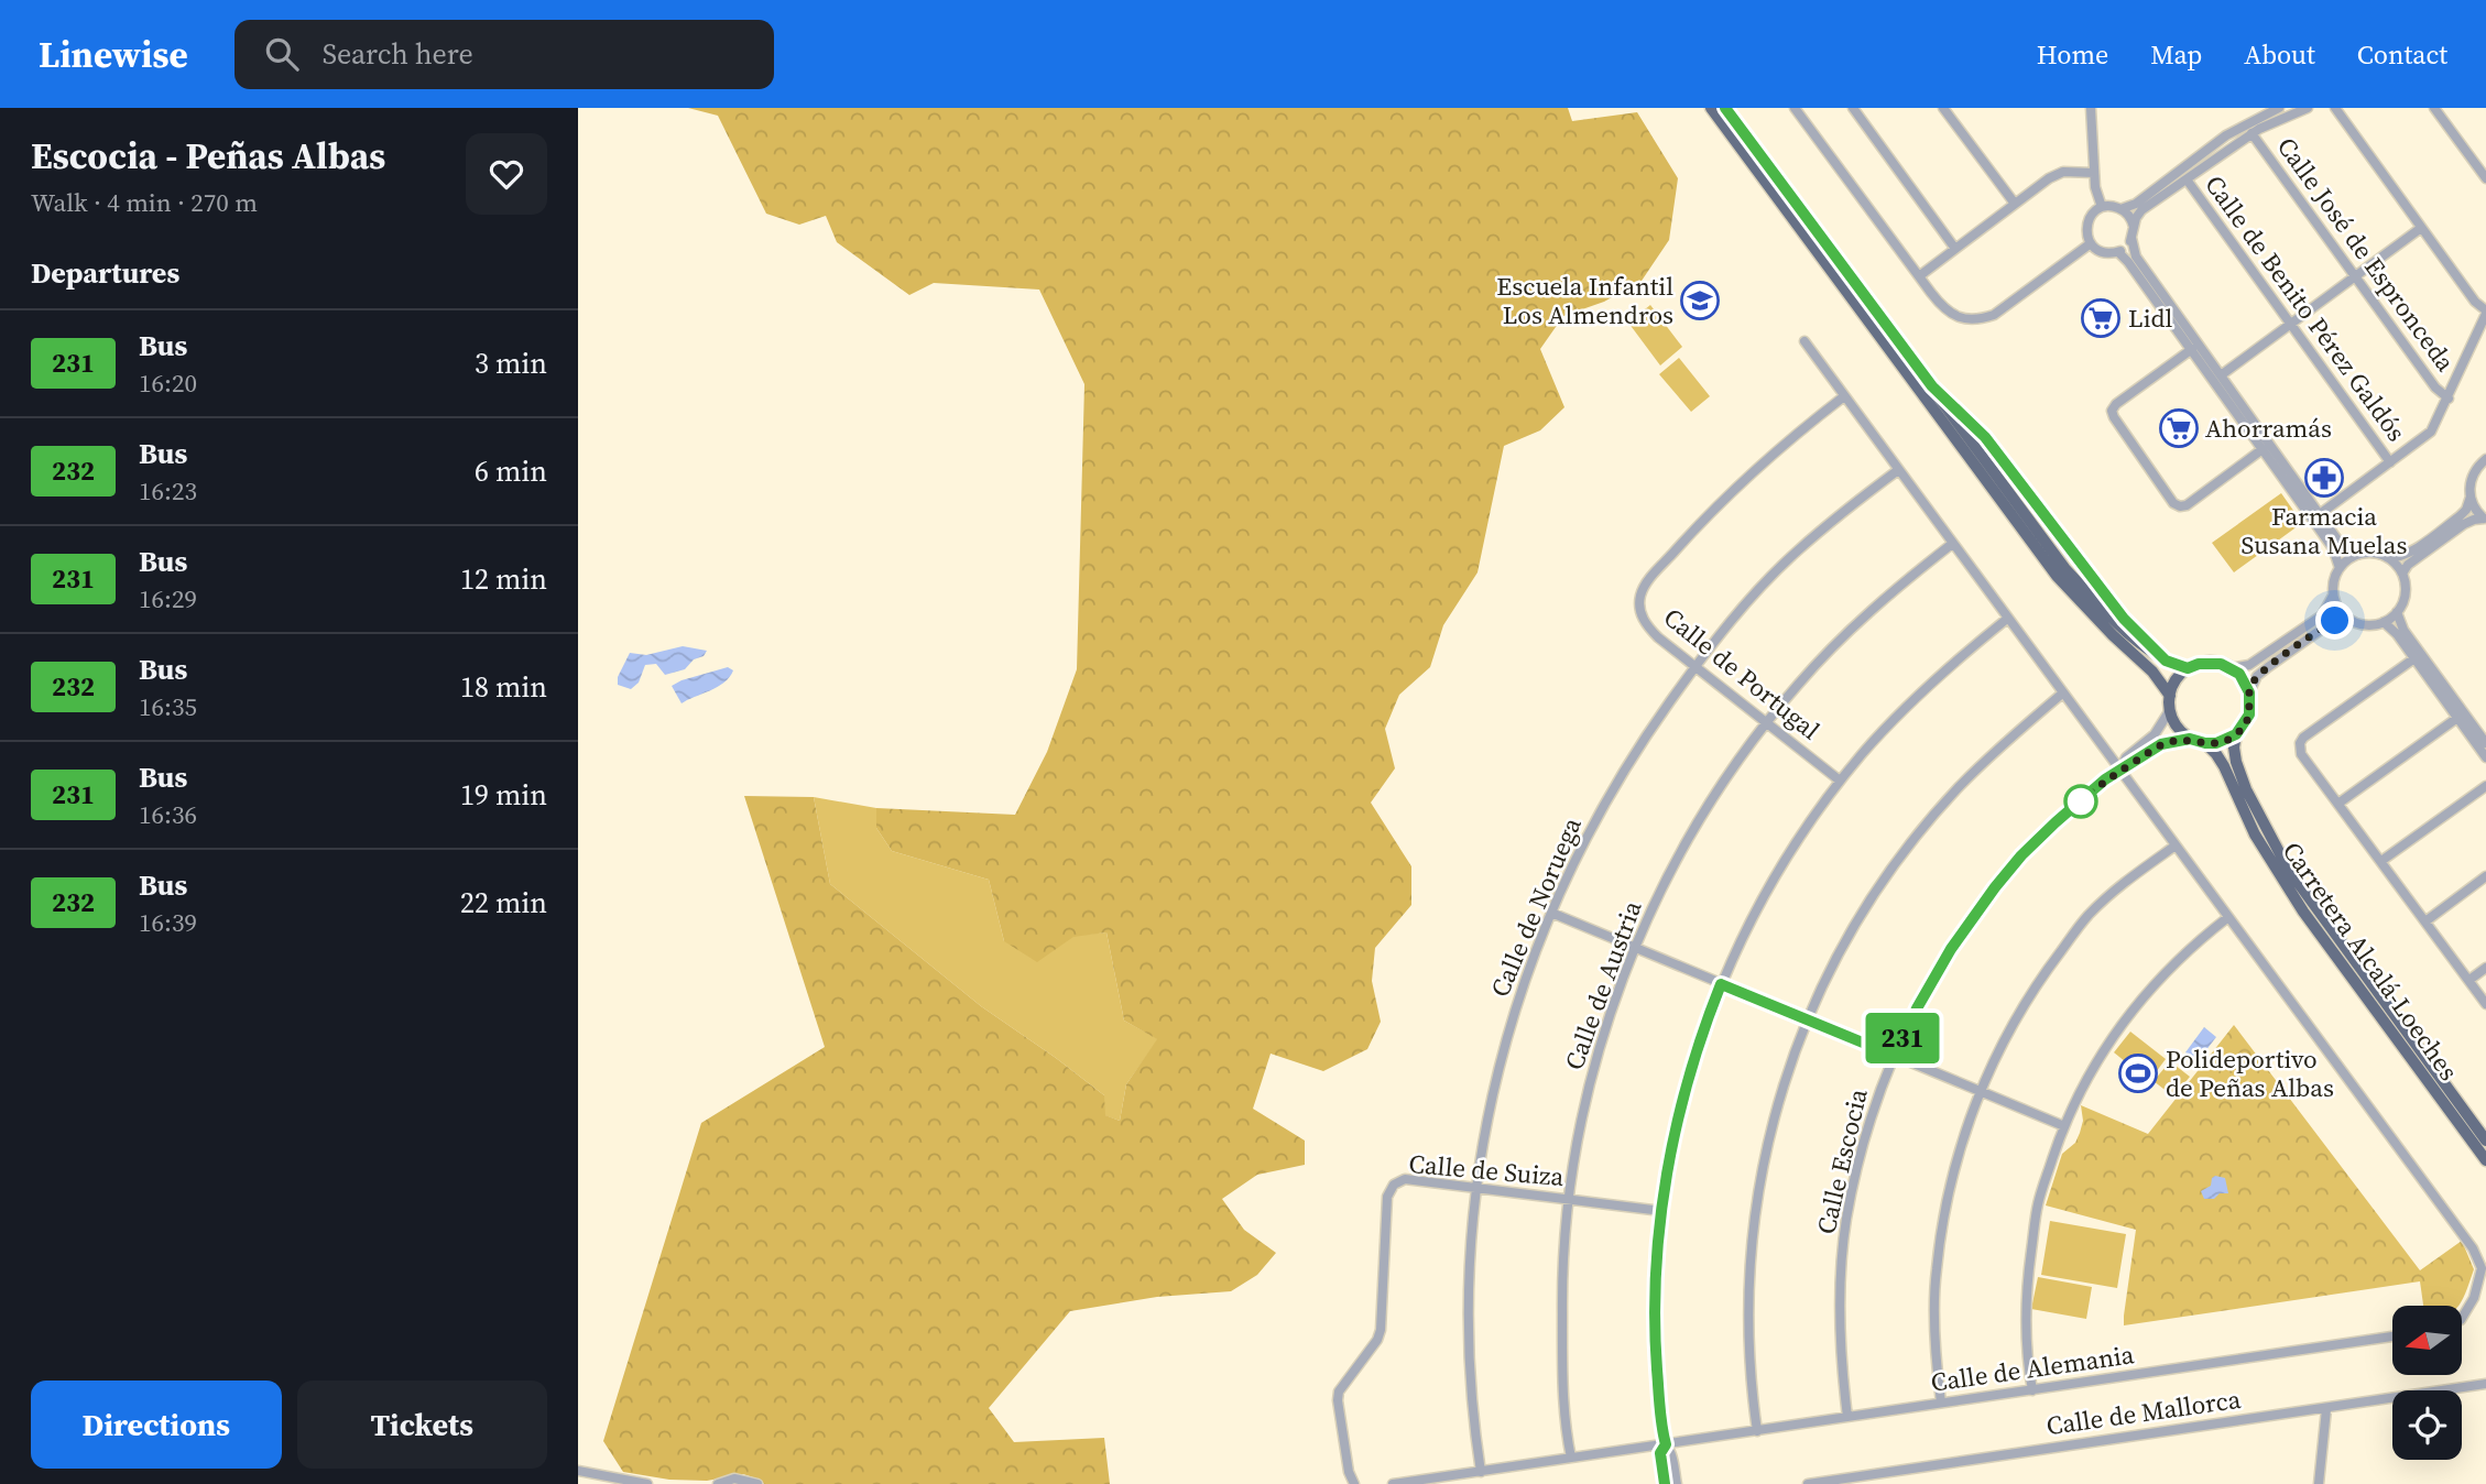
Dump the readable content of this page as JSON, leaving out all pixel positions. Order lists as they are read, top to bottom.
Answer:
{
  "streets": {
    "main road": ["Carretera Alcalá-Loeches"],
    "street": [
      "Calle José de Espronceda",
      "Calle de Benito Pérez Galdós",
      "Calle de Portugal",
      "Calle de Noruega",
      "Calle de Austria",
      "Calle Escocia",
      "Calle de Suiza",
      "Calle de Alemania",
      "Calle de Mallorca"
    ]
  },
  "crossings": [
    ["Calle de Portugal", "Calle de Noruega"],
    ["Calle de Portugal", "Calle de Austria"],
    ["Calle de Noruega", "Calle de Suiza"],
    ["Carretera Alcalá-Loeches", "Calle Escocia"],
    ["Calle de Austria", "Calle de Suiza"],
    ["Calle Escocia", "Calle de Alemania"]
  ],
  "places": {
    "school or university": ["Escuela Infantil Los Almendros"],
    "supermarket": ["Lidl", "Ahorramás"],
    "pharmacy": ["Farmacia Susana Muelas"],
    "sports": ["Polideportivo de Peñas Albas"]
  },
  "lines": ["bus line 231"],
  "north": "left",
  "page": {
    "header": "Linewise",
    "search": "Search here",
    "nav": [
      "Home",
      "Map",
      "About",
      "Contact"
    ],
    "heading": [
      ["Escocia - Peñas Albas", "Walk · 4 min · 270 m"],
      "Departures"
    ],
    "on_map": "231",
    "list": [
      {
        "mark": "231",
        "name": "Bus",
        "note": "16:20",
        "value": "3 min"
      },
      {
        "mark": "232",
        "name": "Bus",
        "note": "16:23",
        "value": "6 min"
      },
      {
        "mark": "231",
        "name": "Bus",
        "note": "16:29",
        "value": "12 min"
      },
      {
        "mark": "232",
        "name": "Bus",
        "note": "16:35",
        "value": "18 min"
      },
      {
        "mark": "231",
        "name": "Bus",
        "note": "16:36",
        "value": "19 min"
      },
      {
        "mark": "232",
        "name": "Bus",
        "note": "16:39",
        "value": "22 min"
      }
    ],
    "buttons": ["Directions", "Tickets"]
  }
}
